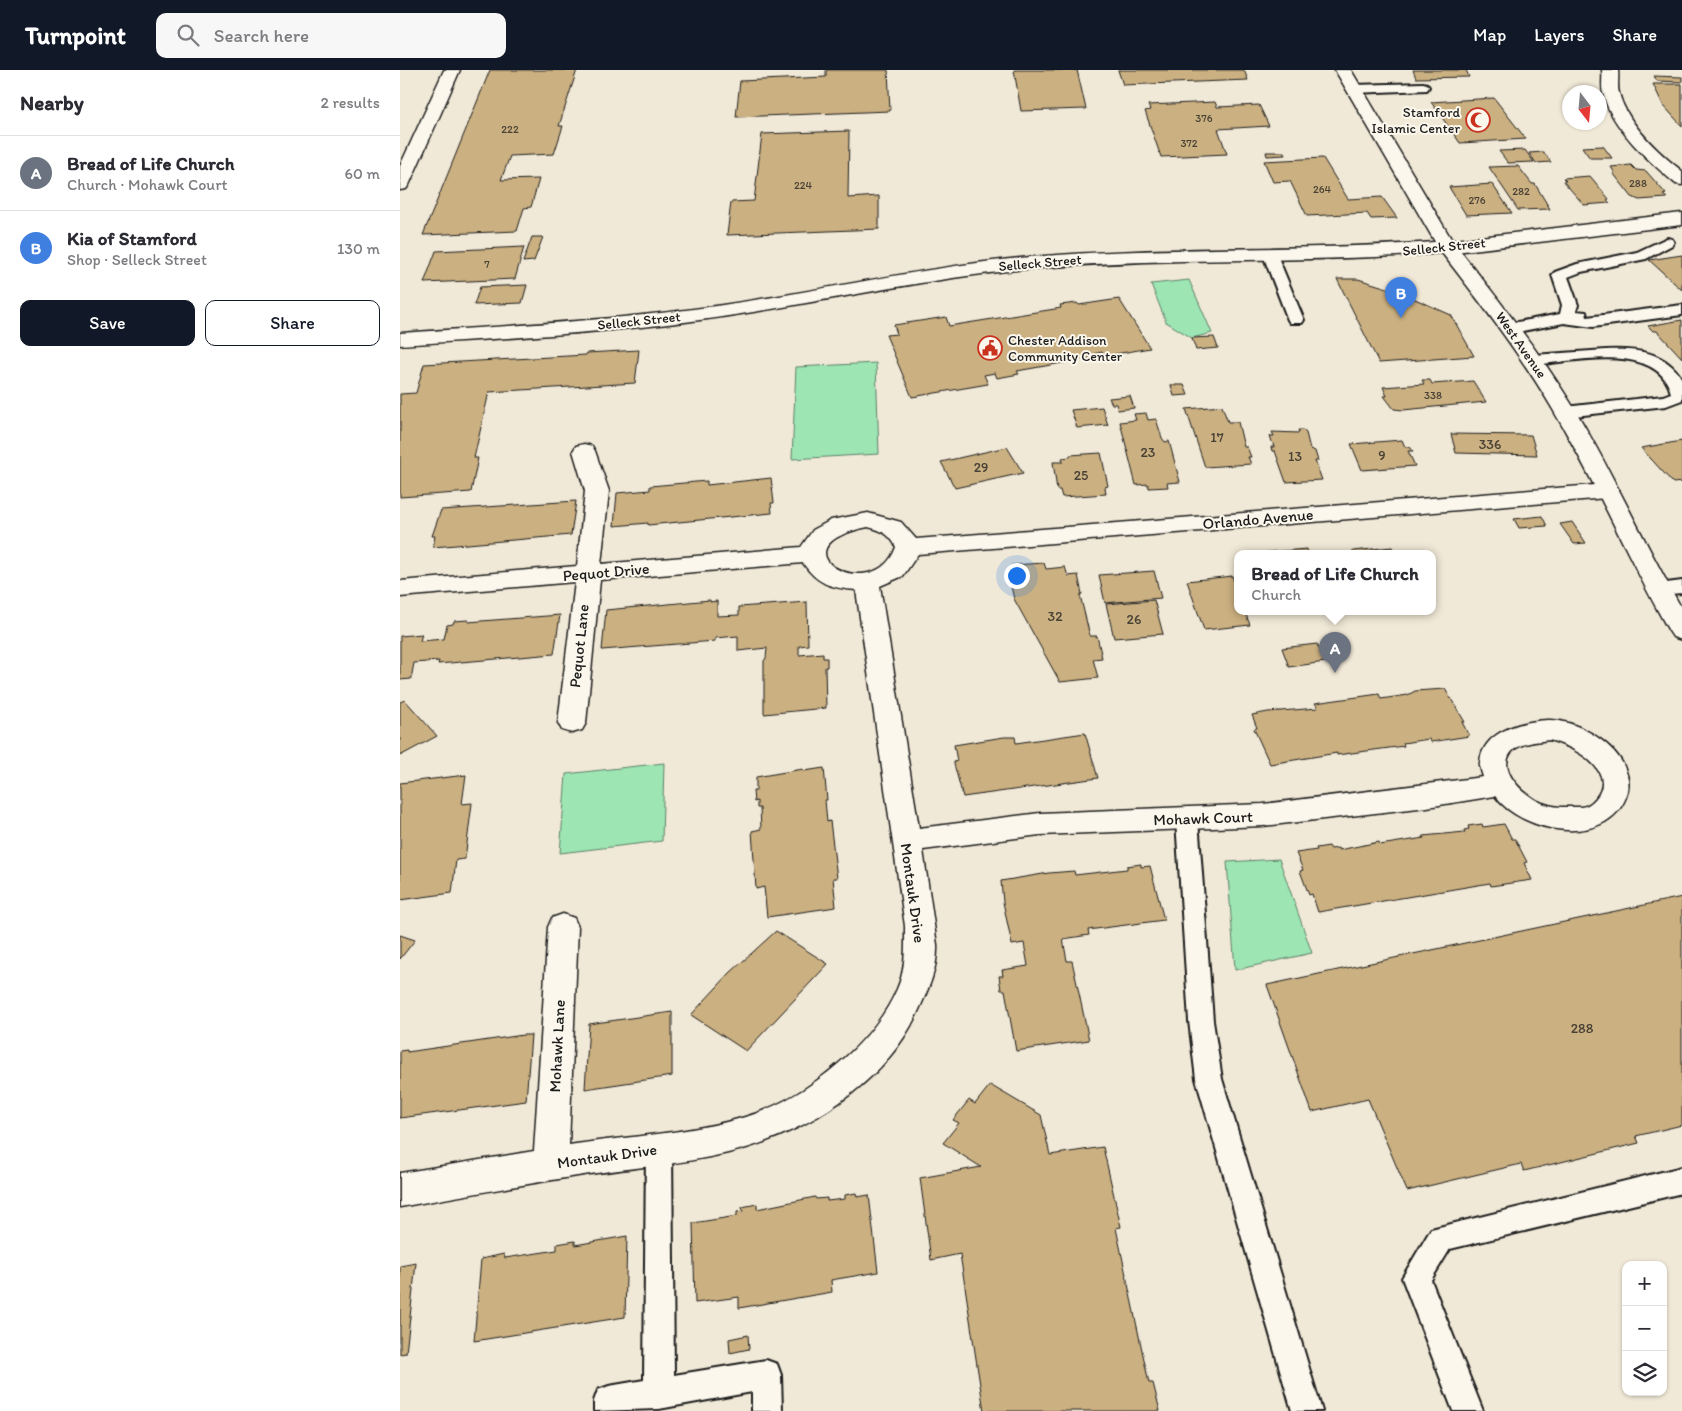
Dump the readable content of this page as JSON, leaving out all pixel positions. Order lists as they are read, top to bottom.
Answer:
{
  "streets": {
    "street": [
      "Selleck Street",
      "West Avenue",
      "Orlando Avenue",
      "Pequot Drive",
      "Pequot Lane",
      "Mohawk Court",
      "Montauk Drive",
      "Mohawk Lane"
    ]
  },
  "crossings": [
    ["Selleck Street", "West Avenue"],
    ["West Avenue", "Orlando Avenue"],
    ["Orlando Avenue", "Pequot Drive"],
    ["Orlando Avenue", "Montauk Drive"],
    ["Pequot Drive", "Pequot Lane"],
    ["Pequot Drive", "Montauk Drive"],
    ["Mohawk Court", "Montauk Drive"],
    ["Montauk Drive", "Mohawk Lane"]
  ],
  "places": {
    "mosque": ["Stamford Islamic Center"],
    "public building": ["Chester Addison Community Center"]
  },
  "house_numbers": [
    "376",
    "222",
    "372",
    "288",
    "224",
    "264",
    "282",
    "276",
    "7",
    "338",
    "17",
    "336",
    "23",
    "9",
    "13",
    "29",
    "25",
    "32",
    "26",
    "288"
  ],
  "north": "bottom",
  "page": {
    "header": "Turnpoint",
    "search": "Search here",
    "nav": ["Map", "Layers", "Share"],
    "heading": ["Nearby", "2 results"],
    "list": [
      {
        "mark": "A",
        "name": "Bread of Life Church",
        "note": "Church · Mohawk Court",
        "value": "60 m"
      },
      {
        "mark": "B",
        "name": "Kia of Stamford",
        "note": "Shop · Selleck Street",
        "value": "130 m"
      }
    ],
    "pins": ["B", "A"],
    "buttons": ["Save", "Share"],
    "popup": ["Bread of Life Church", "Church"],
    "map_buttons": ["+", "−"]
  }
}
